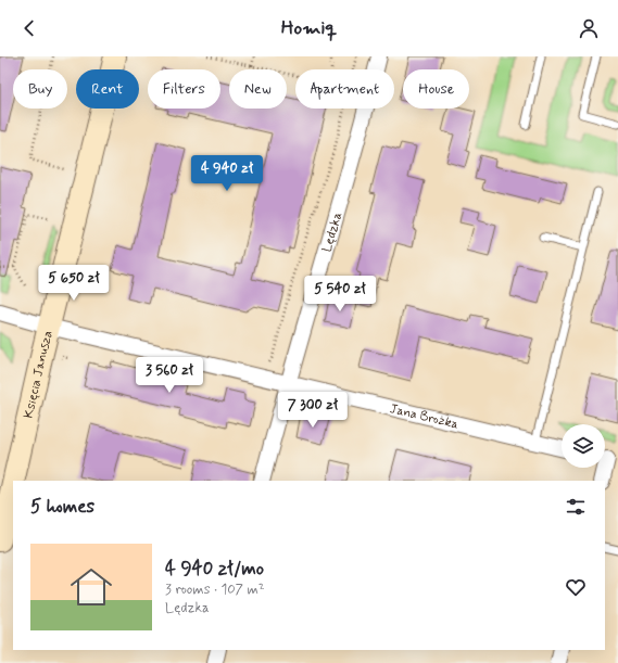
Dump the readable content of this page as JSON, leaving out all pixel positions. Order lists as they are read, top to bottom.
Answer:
{
  "streets": {
    "street": ["Lędzka", "Księcia Janusza", "Jana Brożka"]
  },
  "crossings": [
    ["Lędzka", "Jana Brożka"],
    ["Księcia Janusza", "Jana Brożka"]
  ],
  "page": {
    "header": "Homiq",
    "chip": [
      "Buy",
      "Rent",
      "Filters",
      "New",
      "Apartment",
      "House"
    ],
    "price": [
      "4 940 zł",
      "5 650 zł",
      "5 540 zł",
      "3 560 zł",
      "7 300 zł"
    ],
    "heading": "5 homes",
    "list": [
      {
        "name": "4 940 zł/mo",
        "note": "3 rooms · 107 m² · Lędzka"
      }
    ]
  }
}
